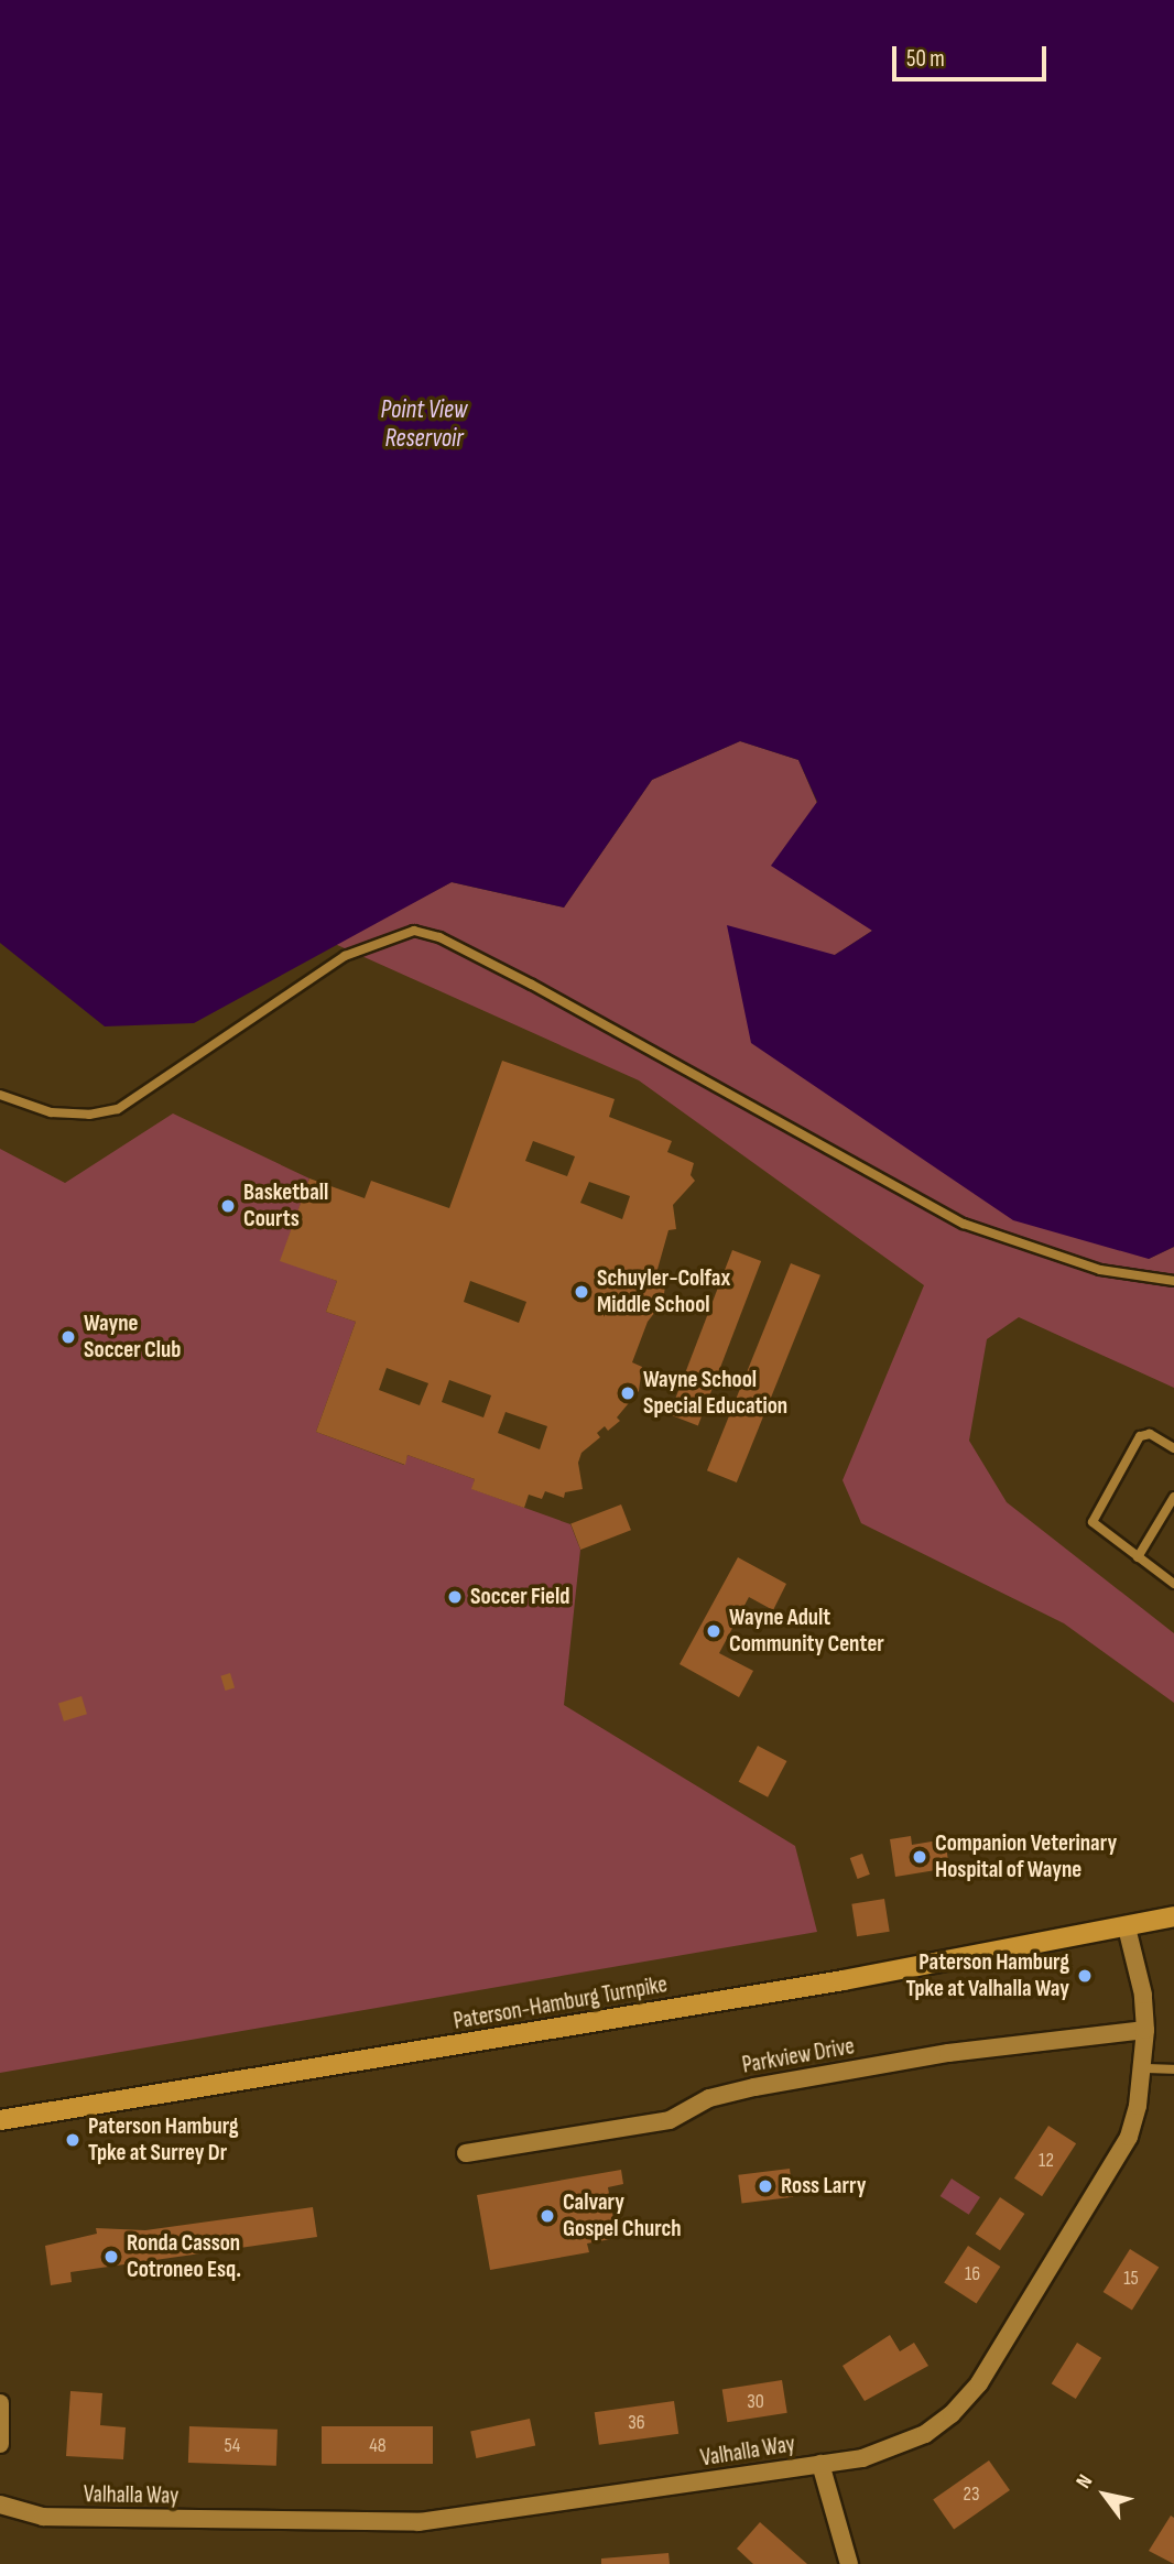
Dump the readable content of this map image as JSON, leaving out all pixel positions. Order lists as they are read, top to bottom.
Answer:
{
  "streets": {
    "main road": ["Paterson-Hamburg Turnpike"],
    "street": ["Parkview Drive", "Valhalla Way"]
  },
  "crossings": [
    ["Paterson-Hamburg Turnpike", "Valhalla Way"],
    ["Parkview Drive", "Valhalla Way"]
  ],
  "water": ["Point View Reservoir"],
  "places": [
    "Basketball Courts",
    "Schuyler-Colfax Middle School",
    "Wayne Soccer Club",
    "Wayne School Special Education",
    "Soccer Field",
    "Wayne Adult Community Center",
    "Companion Veterinary Hospital of Wayne",
    "Paterson Hamburg Tpke at Valhalla Way",
    "Paterson Hamburg Tpke at Surrey Dr",
    "Ross Larry",
    "Calvary Gospel Church",
    "Ronda Casson Cotroneo Esq."
  ],
  "house_numbers": [
    "12",
    "16",
    "15",
    "30",
    "36",
    "54",
    "48",
    "23"
  ],
  "scale_bar": "50 m",
  "north": "top left"
}
